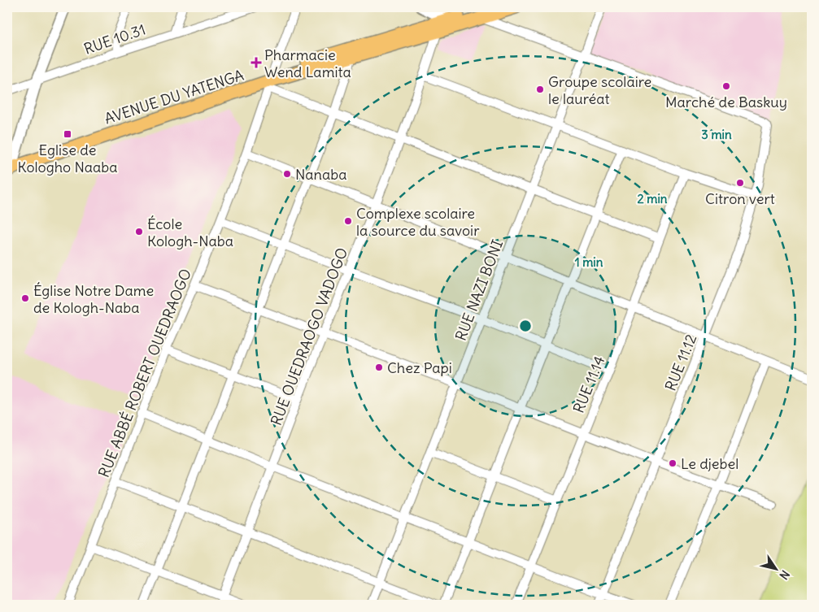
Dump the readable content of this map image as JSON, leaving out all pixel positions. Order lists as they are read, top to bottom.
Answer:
{
  "streets": {
    "main road": ["AVENUE DU YATENGA"],
    "street": [
      "RUE 10.31",
      "RUE NAZI BONI",
      "RUE OUEDRAOGO VADOGO",
      "RUE 11.12",
      "RUE ABBÉ ROBERT OUEDRAOGO",
      "RUE 11.14"
    ]
  },
  "crossings": [
    ["AVENUE DU YATENGA", "RUE OUEDRAOGO VADOGO"],
    ["AVENUE DU YATENGA", "RUE ABBÉ ROBERT OUEDRAOGO"],
    ["RUE NAZI BONI", "RUE 11.12"]
  ],
  "places": {
    "health": ["Pharmacie Wend Lamita"],
    "other": [
      "Marché de Baskuy",
      "Groupe scolaire le lauréat",
      "Nanaba",
      "Citron vert",
      "Complexe scolaire la source du savoir",
      "École Kologh-Naba",
      "Église Notre Dame de Kologh-Naba",
      "Chez Papi",
      "Le djebel"
    ],
    "transit": ["Eglise de Kologho Naaba"]
  },
  "north": "bottom right",
  "rings": ["3 min", "2 min", "1 min"]
}
